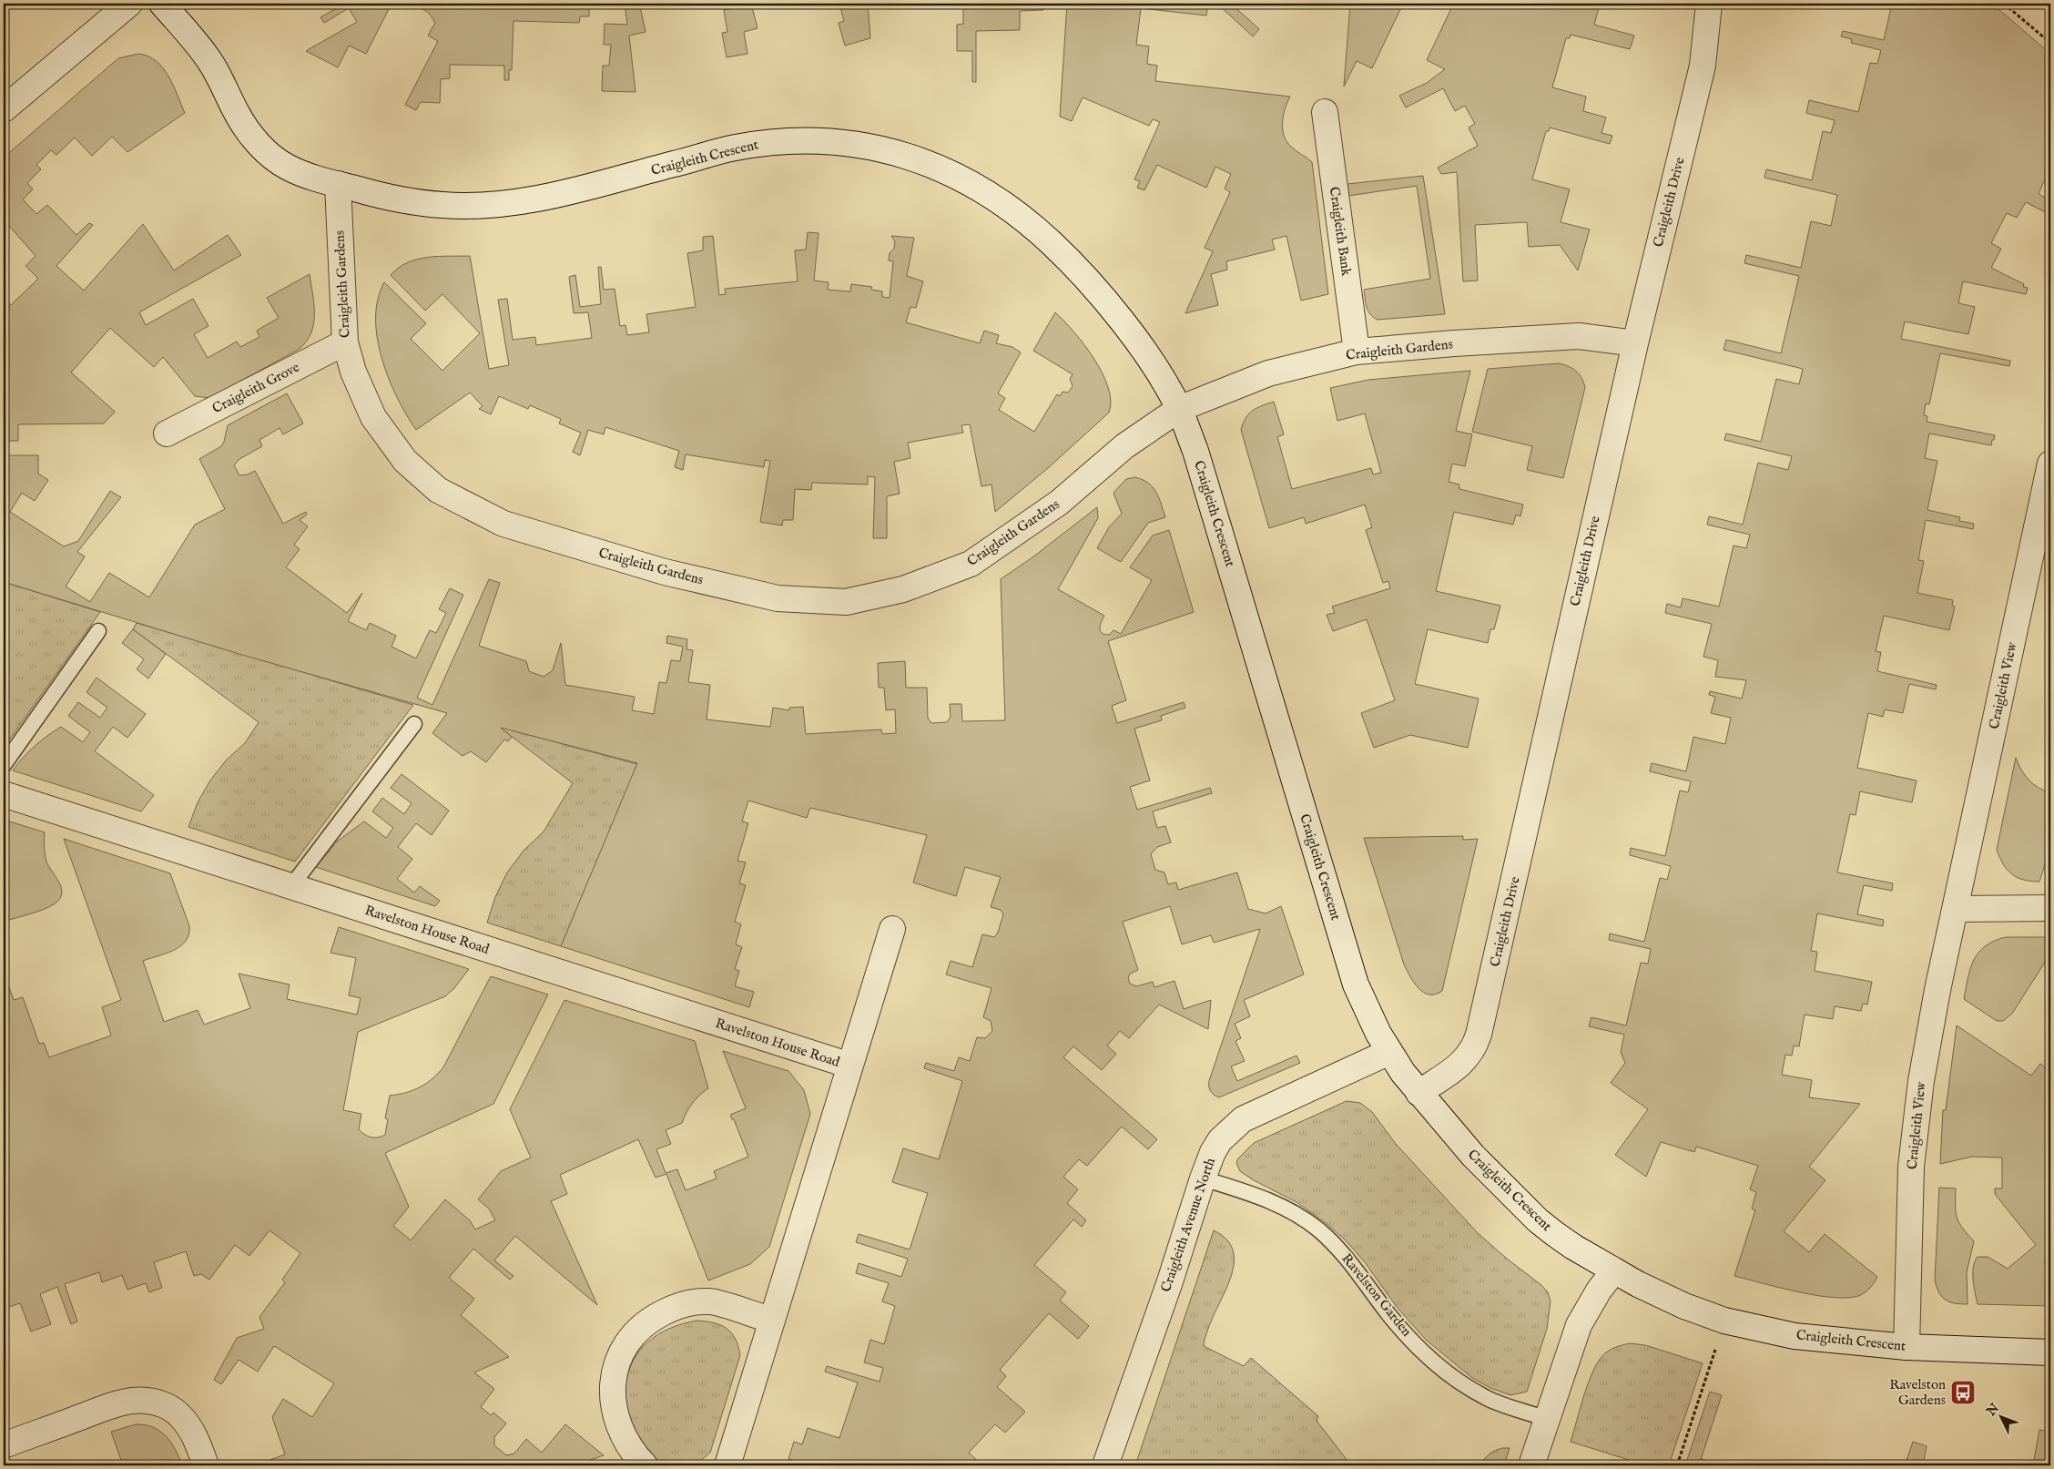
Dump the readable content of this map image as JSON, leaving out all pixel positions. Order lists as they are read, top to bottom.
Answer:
{
  "streets": {
    "street": [
      "Craigleith Crescent",
      "Craigleith Drive",
      "Craigleith Bank",
      "Craigleith Gardens",
      "Craigleith Grove",
      "Craigleith View",
      "Ravelston House Road",
      "Craigleith Avenue North"
    ],
    "lane": ["Ravelston Garden"]
  },
  "crossings": [
    ["Craigleith Crescent", "Craigleith Drive"],
    ["Craigleith Crescent", "Craigleith Gardens"],
    ["Craigleith Crescent", "Craigleith View"],
    ["Craigleith Crescent", "Craigleith Avenue North"],
    ["Craigleith Drive", "Craigleith Gardens"],
    ["Craigleith Bank", "Craigleith Gardens"],
    ["Craigleith Gardens", "Craigleith Grove"],
    ["Craigleith Avenue North", "Ravelston Garden"]
  ],
  "places": {
    "bus stop": ["Ravelston Gardens"]
  },
  "north": "top left"
}
